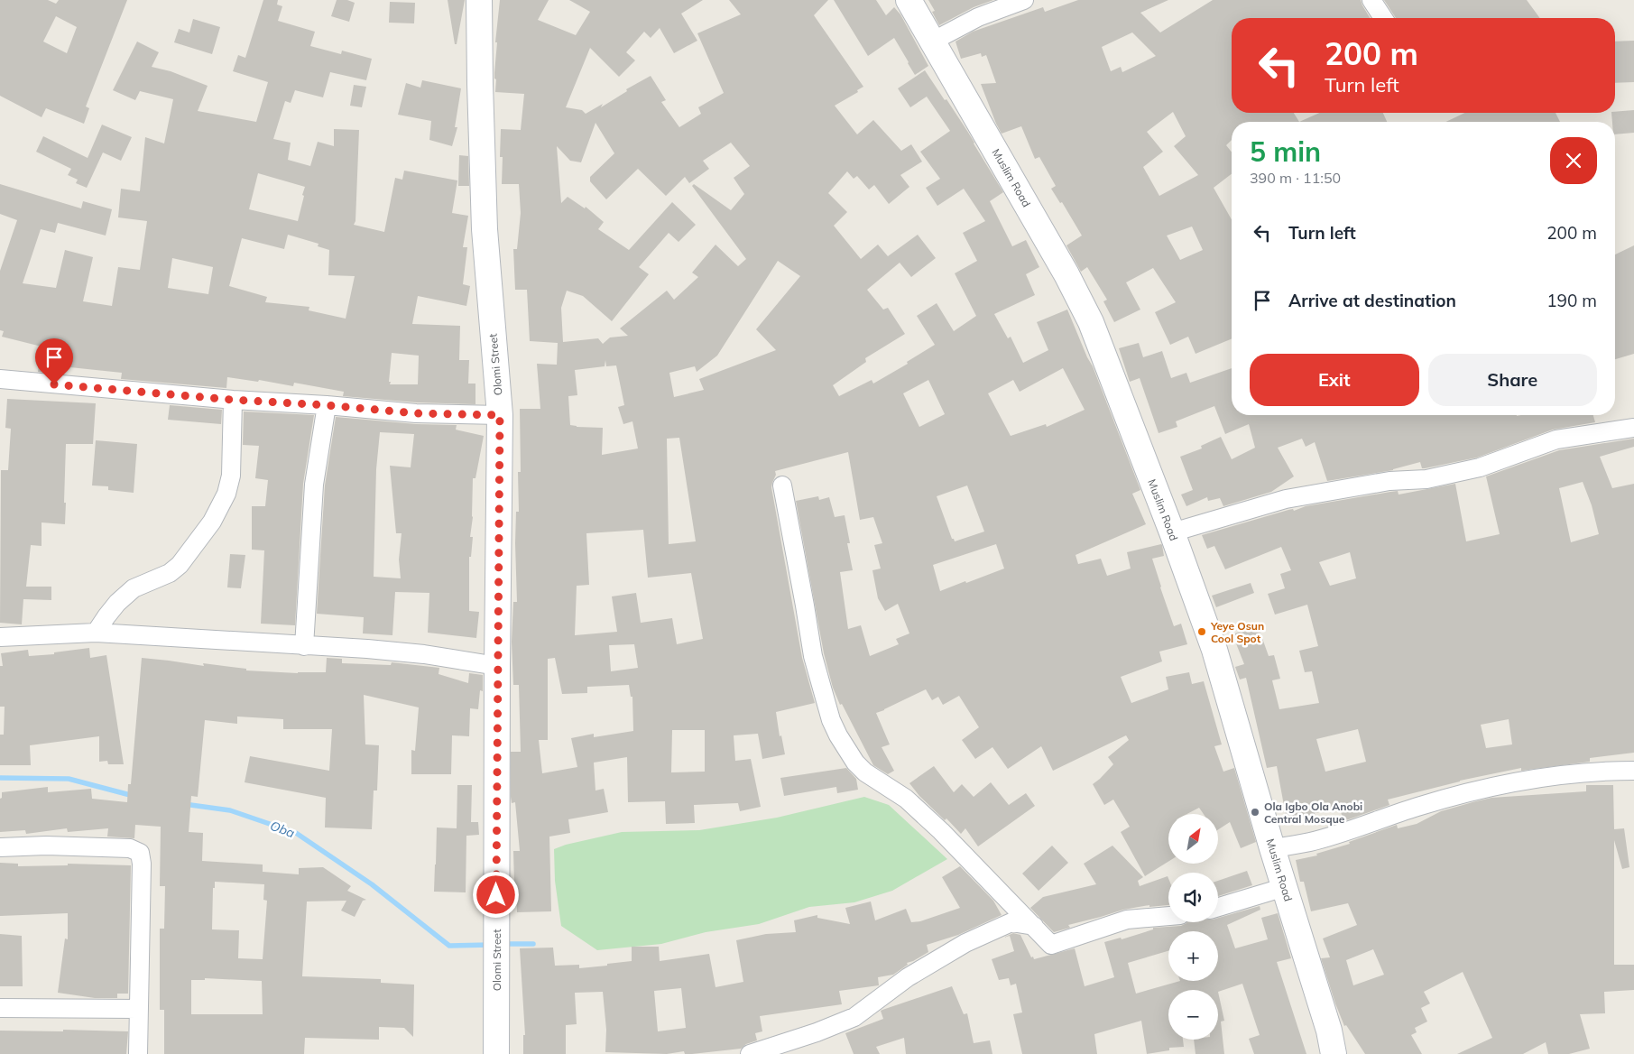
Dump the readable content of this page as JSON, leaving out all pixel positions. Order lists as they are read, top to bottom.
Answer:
{
  "streets": {
    "street": ["Muslim Road", "Olomi Street"]
  },
  "water": ["Oba"],
  "places": ["Yeye Osun Cool Spot", "Ola Igbo Ola Anobi Central Mosque"],
  "north": "top right",
  "page": {
    "turn": ["200 m", "Turn left"],
    "heading": ["5 min", "390 m · 11:50"],
    "list": [
      {
        "name": "Turn left",
        "value": "200 m"
      },
      {
        "name": "Arrive at destination",
        "value": "190 m"
      }
    ],
    "buttons": ["Exit", "Share"],
    "map_buttons": ["+", "−"]
  }
}
